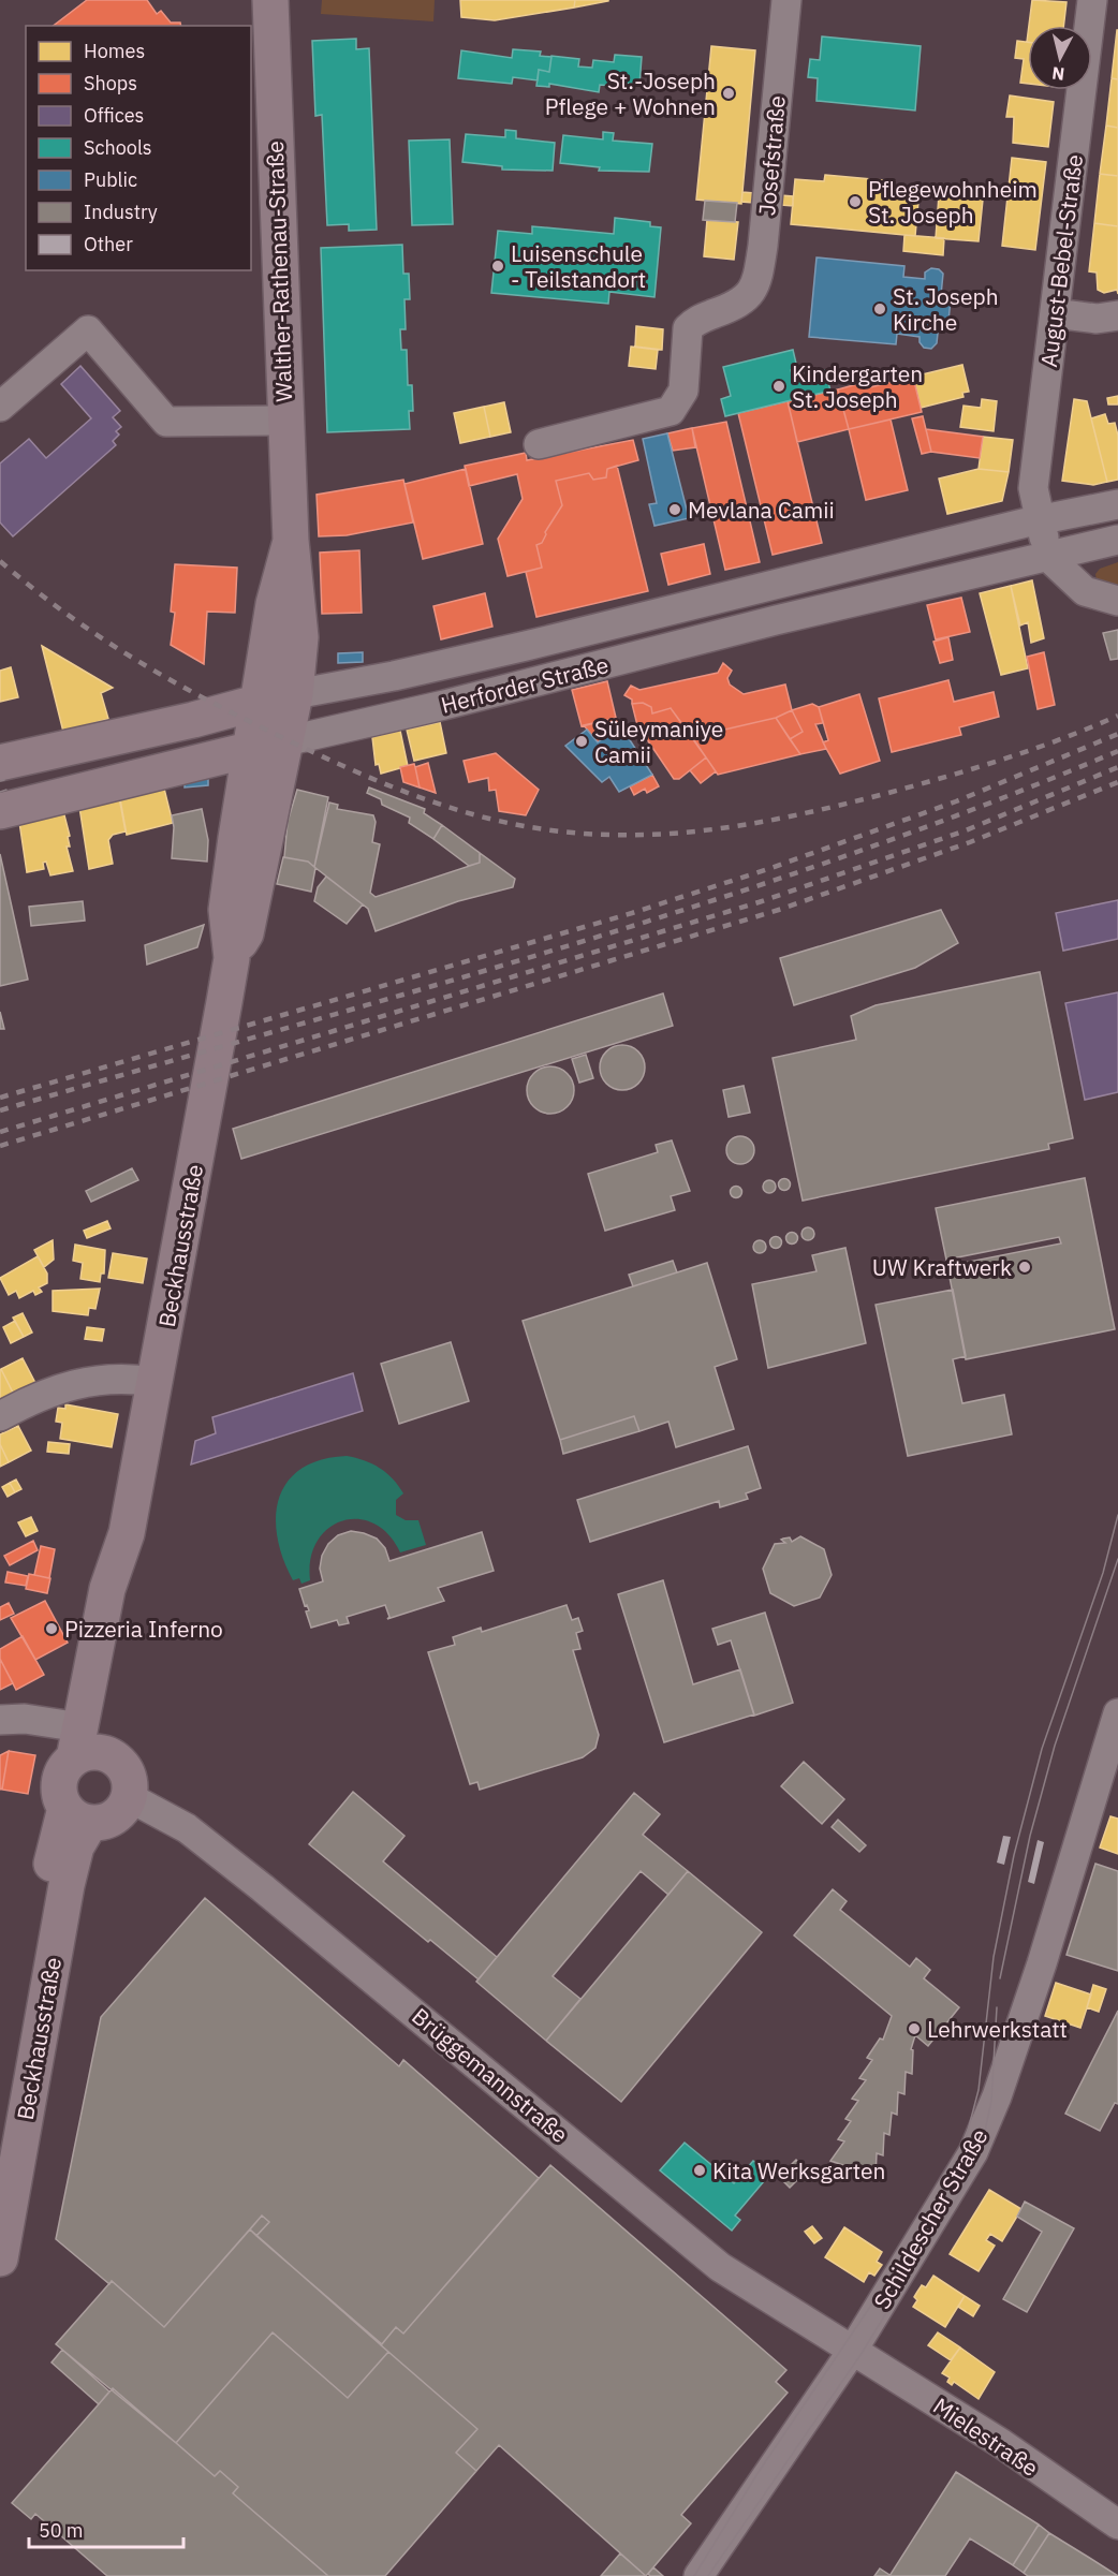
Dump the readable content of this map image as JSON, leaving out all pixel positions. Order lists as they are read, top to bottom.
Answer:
{
  "streets": {
    "main road": ["Walther-Rathenau-Straße", "Herforder Straße", "Beckhausstraße"],
    "street": [
      "Josefstraße",
      "August-Bebel-Straße",
      "Brüggemannstraße",
      "Schildescher Straße",
      "Mielestraße"
    ]
  },
  "crossings": [
    ["August-Bebel-Straße", "Herforder Straße"],
    ["Walther-Rathenau-Straße", "Herforder Straße"],
    ["Walther-Rathenau-Straße", "Beckhausstraße"],
    ["Herforder Straße", "Beckhausstraße"],
    ["Beckhausstraße", "Brüggemannstraße"],
    ["Brüggemannstraße", "Schildescher Straße"],
    ["Brüggemannstraße", "Mielestraße"],
    ["Schildescher Straße", "Mielestraße"]
  ],
  "places": [
    "St.-Joseph Pflege + Wohnen",
    "Pflegewohnheim St. Joseph",
    "Luisenschule - Teilstandort",
    "St. Joseph Kirche",
    "Kindergarten St. Joseph",
    "Mevlana Camii",
    "Süleymaniye Camii",
    "UW Kraftwerk",
    "Pizzeria Inferno",
    "Lehrwerkstatt",
    "Kita Werksgarten"
  ],
  "legend": [
    "Homes",
    "Shops",
    "Offices",
    "Schools",
    "Public",
    "Industry",
    "Other"
  ],
  "scale_bar": "50 m",
  "north": "bottom"
}
